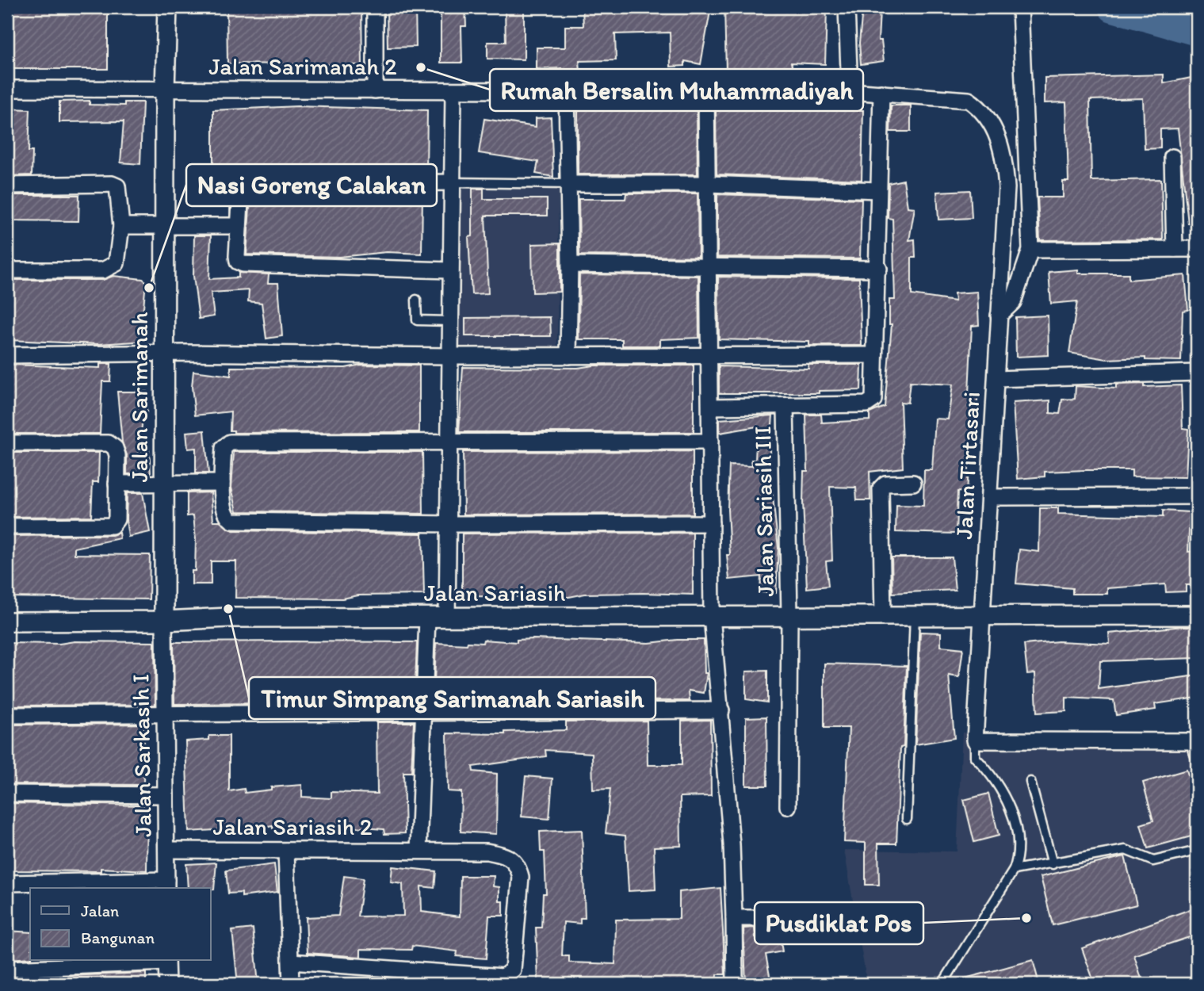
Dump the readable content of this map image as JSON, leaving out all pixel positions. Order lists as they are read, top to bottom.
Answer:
{
  "streets": {
    "street": [
      "Jalan Sarimanah 2",
      "Jalan Sarimanah",
      "Jalan Tirtasari",
      "Jalan Sariasih III",
      "Jalan Sariasih",
      "Jalan Sarkasih I",
      "Jalan Sariasih 2"
    ]
  },
  "crossings": [
    ["Jalan Sarimanah 2", "Jalan Sarimanah"],
    ["Jalan Sarimanah 2", "Jalan Tirtasari"],
    ["Jalan Sarimanah", "Jalan Sariasih"],
    ["Jalan Sarimanah", "Jalan Sarkasih I"],
    ["Jalan Tirtasari", "Jalan Sariasih"],
    ["Jalan Sariasih III", "Jalan Sariasih"],
    ["Jalan Sariasih", "Jalan Sarkasih I"],
    ["Jalan Sarkasih I", "Jalan Sariasih 2"]
  ],
  "places": [
    "Rumah Bersalin Muhammadiyah",
    "Nasi Goreng Calakan",
    "Timur Simpang Sarimanah Sariasih",
    "Pusdiklat Pos"
  ],
  "legend": ["Jalan", "Bangunan"]
}
